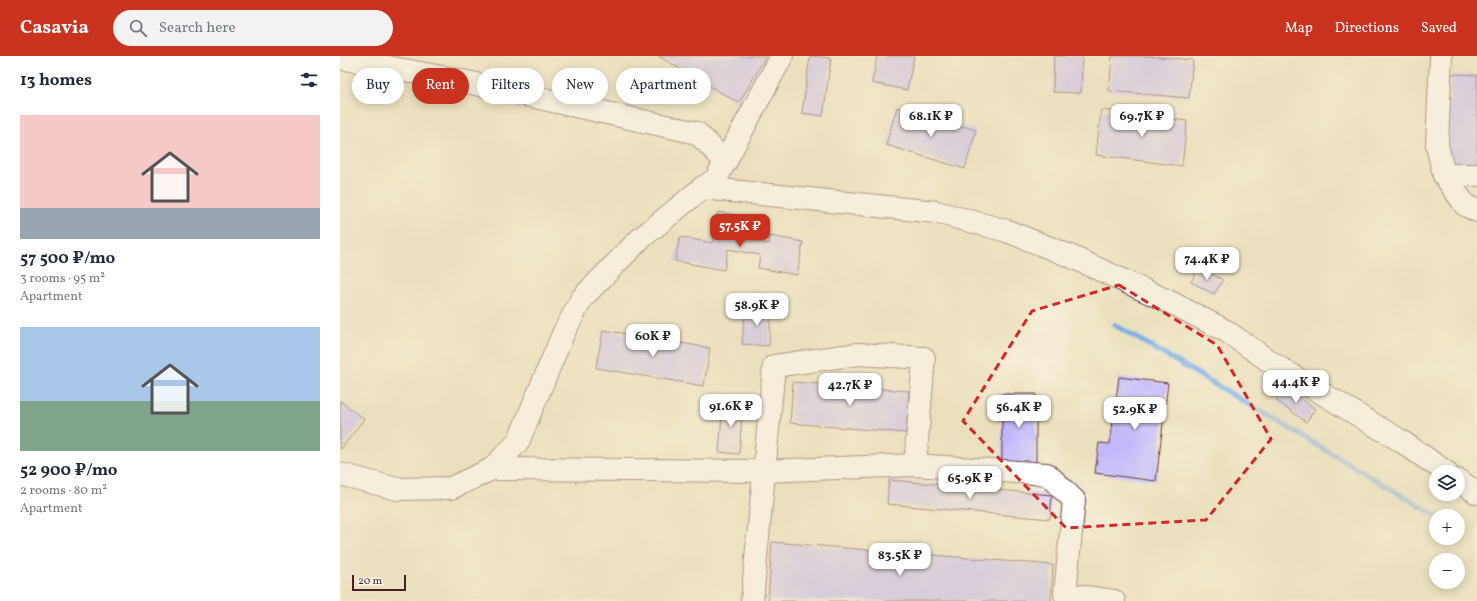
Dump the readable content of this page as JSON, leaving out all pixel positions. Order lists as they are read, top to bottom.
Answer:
{
  "scale_bar": "20 m",
  "page": {
    "header": "Casavia",
    "search": "Search here",
    "nav": ["Map", "Directions", "Saved"],
    "heading": "13 homes",
    "chip": [
      "Buy",
      "Rent",
      "Filters",
      "New",
      "Apartment"
    ],
    "list": [
      {
        "name": "57 500 ₽/mo",
        "note": "3 rooms · 95 m² · Apartment"
      },
      {
        "name": "52 900 ₽/mo",
        "note": "2 rooms · 80 m² · Apartment"
      }
    ],
    "price": [
      "68.1K ₽",
      "69.7K ₽",
      "57.5K ₽",
      "74.4K ₽",
      "58.9K ₽",
      "60K ₽",
      "44.4K ₽",
      "42.7K ₽",
      "91.6K ₽",
      "56.4K ₽",
      "52.9K ₽",
      "65.9K ₽",
      "83.5K ₽"
    ],
    "map_buttons": ["+", "−"],
    "scale": "20 m"
  }
}
